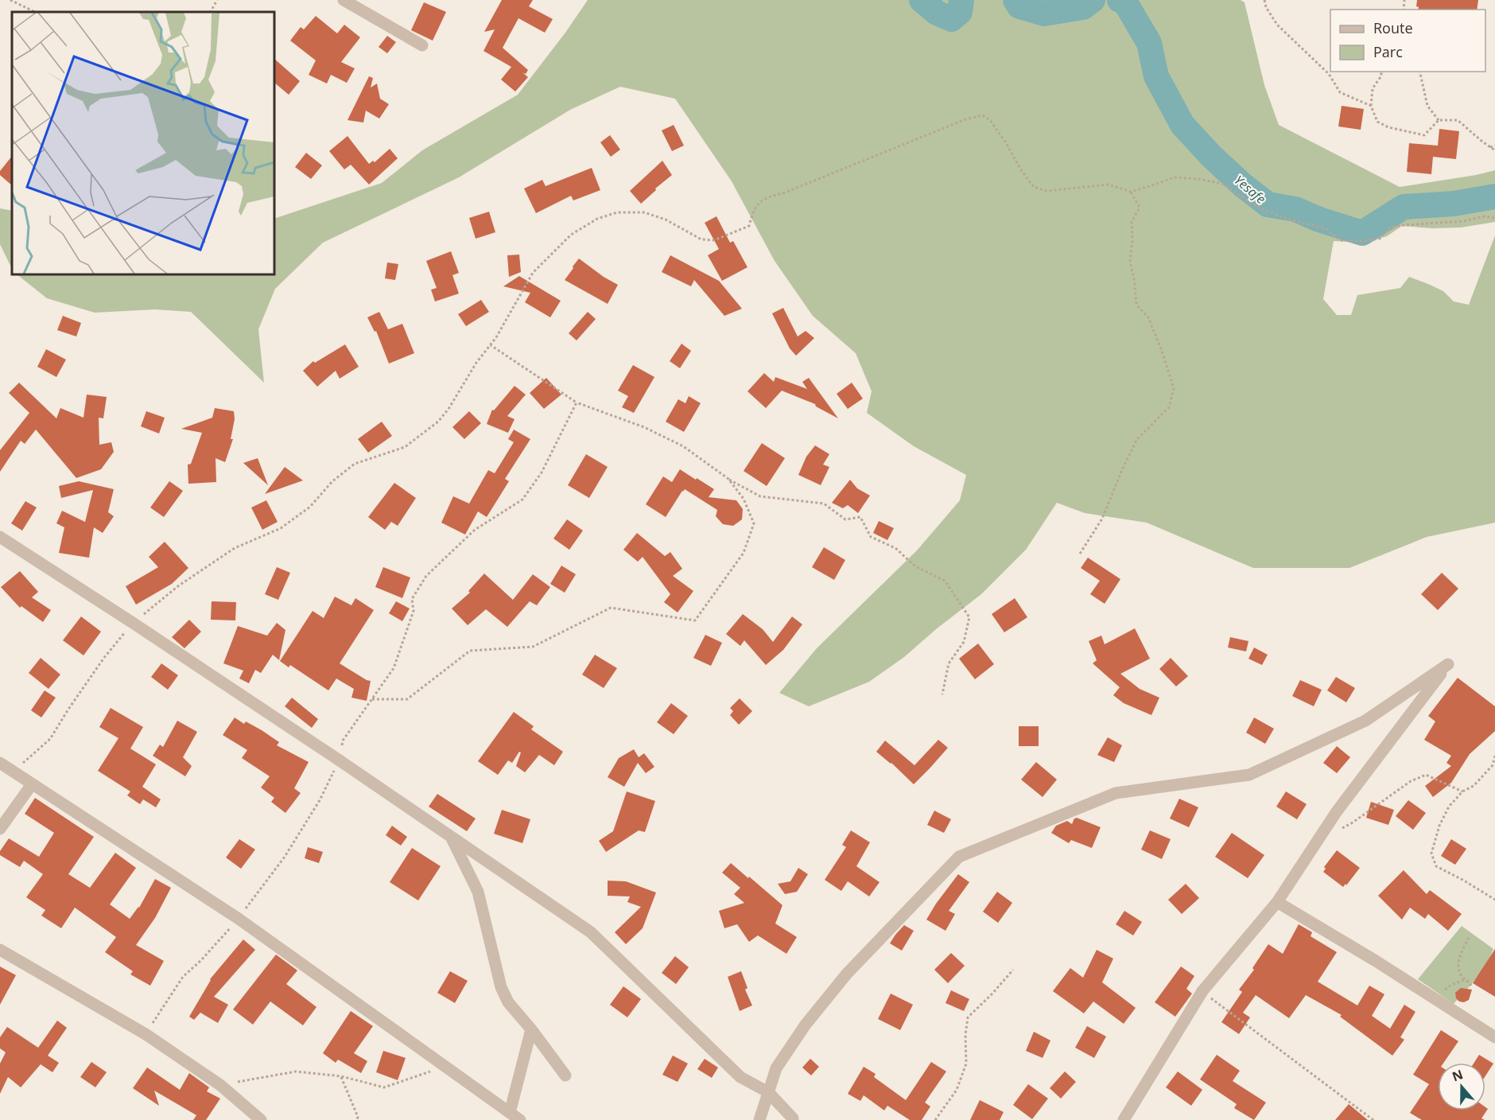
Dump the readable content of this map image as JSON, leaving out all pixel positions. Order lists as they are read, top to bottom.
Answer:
{
  "water": ["Yesafe"],
  "legend": ["Route", "Parc"],
  "north": "top"
}
